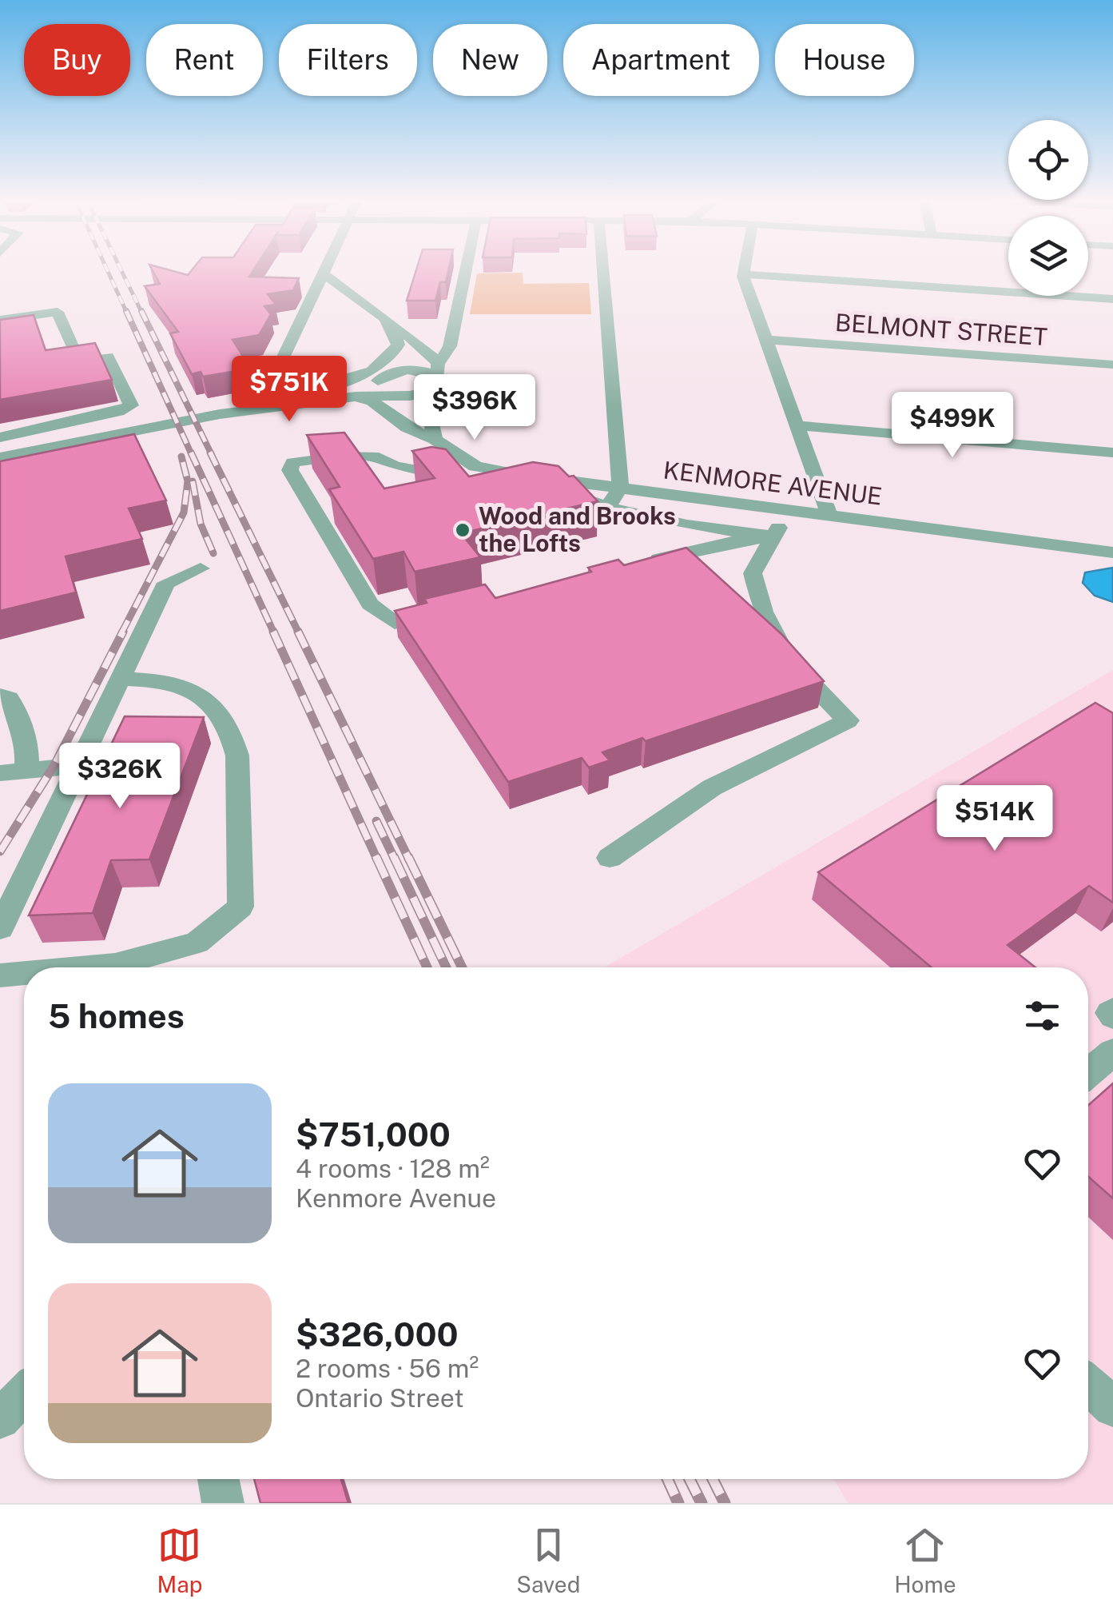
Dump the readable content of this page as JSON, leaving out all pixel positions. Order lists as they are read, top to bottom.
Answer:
{
  "streets": {
    "street": ["BELMONT STREET", "KENMORE AVENUE"]
  },
  "places": ["Wood and Brooks the Lofts"],
  "page": {
    "chip": [
      "Buy",
      "Rent",
      "Filters",
      "New",
      "Apartment",
      "House"
    ],
    "price": [
      "$751K",
      "$396K",
      "$499K",
      "$326K",
      "$514K"
    ],
    "heading": "5 homes",
    "list": [
      {
        "name": "$751,000",
        "note": "4 rooms · 128 m² · Kenmore Avenue"
      },
      {
        "name": "$326,000",
        "note": "2 rooms · 56 m² · Ontario Street"
      }
    ],
    "tabs": ["Map", "Saved", "Home"]
  }
}
